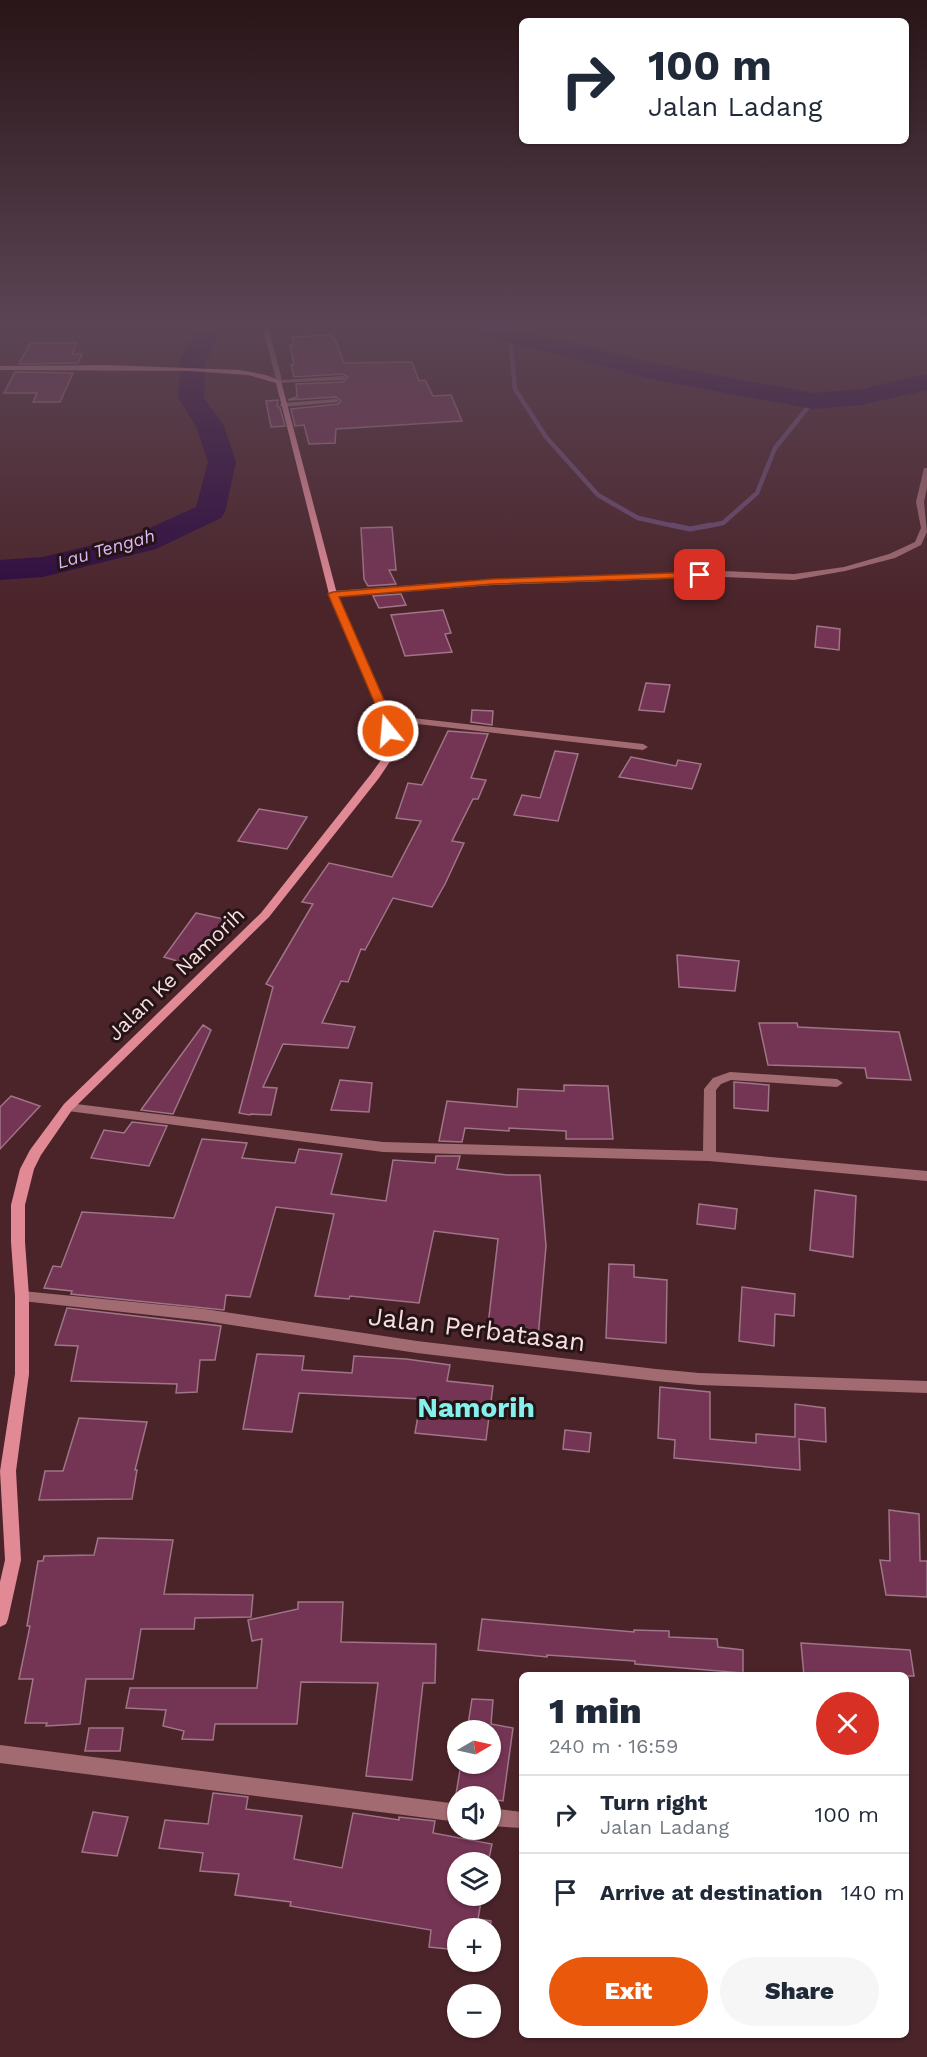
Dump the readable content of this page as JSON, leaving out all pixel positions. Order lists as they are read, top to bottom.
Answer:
{
  "streets": {
    "street": ["Jalan Ke Namorih", "Jalan Perbatasan"]
  },
  "crossings": [
    ["Jalan Ke Namorih", "Jalan Perbatasan"]
  ],
  "districts": ["Namorih"],
  "water": ["Lau Tengah"],
  "north": "right",
  "page": {
    "turn": ["100 m", "Jalan Ladang"],
    "heading": ["1 min", "240 m · 16:59"],
    "map_buttons": ["+", "−"],
    "list": [
      {
        "name": "Turn right",
        "note": "Jalan Ladang",
        "value": "100 m"
      },
      {
        "name": "Arrive at destination",
        "value": "140 m"
      }
    ],
    "buttons": ["Exit", "Share"]
  }
}
